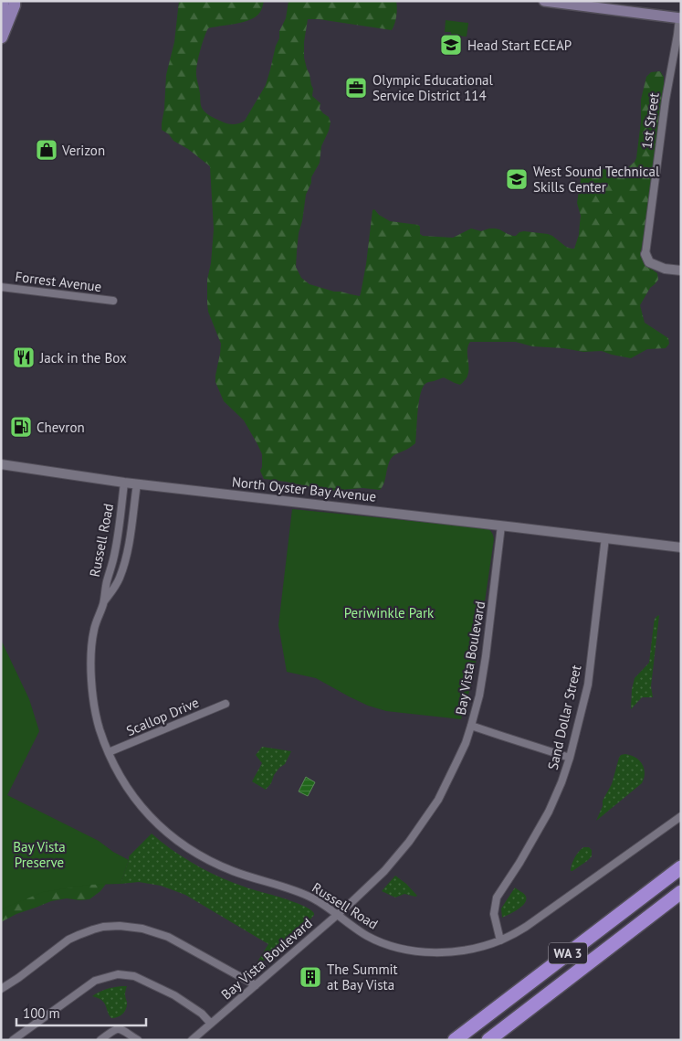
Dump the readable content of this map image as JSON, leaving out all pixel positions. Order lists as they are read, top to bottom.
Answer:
{
  "streets": {
    "highway": ["WA 3"],
    "street": [
      "1st Street",
      "Forrest Avenue",
      "North Oyster Bay Avenue",
      "Russell Road",
      "Bay Vista Boulevard",
      "Scallop Drive",
      "Sand Dollar Street"
    ]
  },
  "crossings": [
    ["North Oyster Bay Avenue", "Russell Road"],
    ["North Oyster Bay Avenue", "Bay Vista Boulevard"],
    ["North Oyster Bay Avenue", "Sand Dollar Street"],
    ["Russell Road", "Bay Vista Boulevard"],
    ["Russell Road", "Scallop Drive"],
    ["Russell Road", "Sand Dollar Street"]
  ],
  "parks": ["Periwinkle Park", "Bay Vista Preserve"],
  "places": {
    "school or university": ["Head Start ECEAP", "West Sound Technical Skills Center"],
    "office": ["Olympic Educational Service District 114"],
    "shop": ["Verizon"],
    "restaurant": ["Jack in the Box"],
    "fuel station": ["Chevron"],
    "building": ["The Summit at Bay Vista"]
  },
  "scale_bar": "100 m"
}
